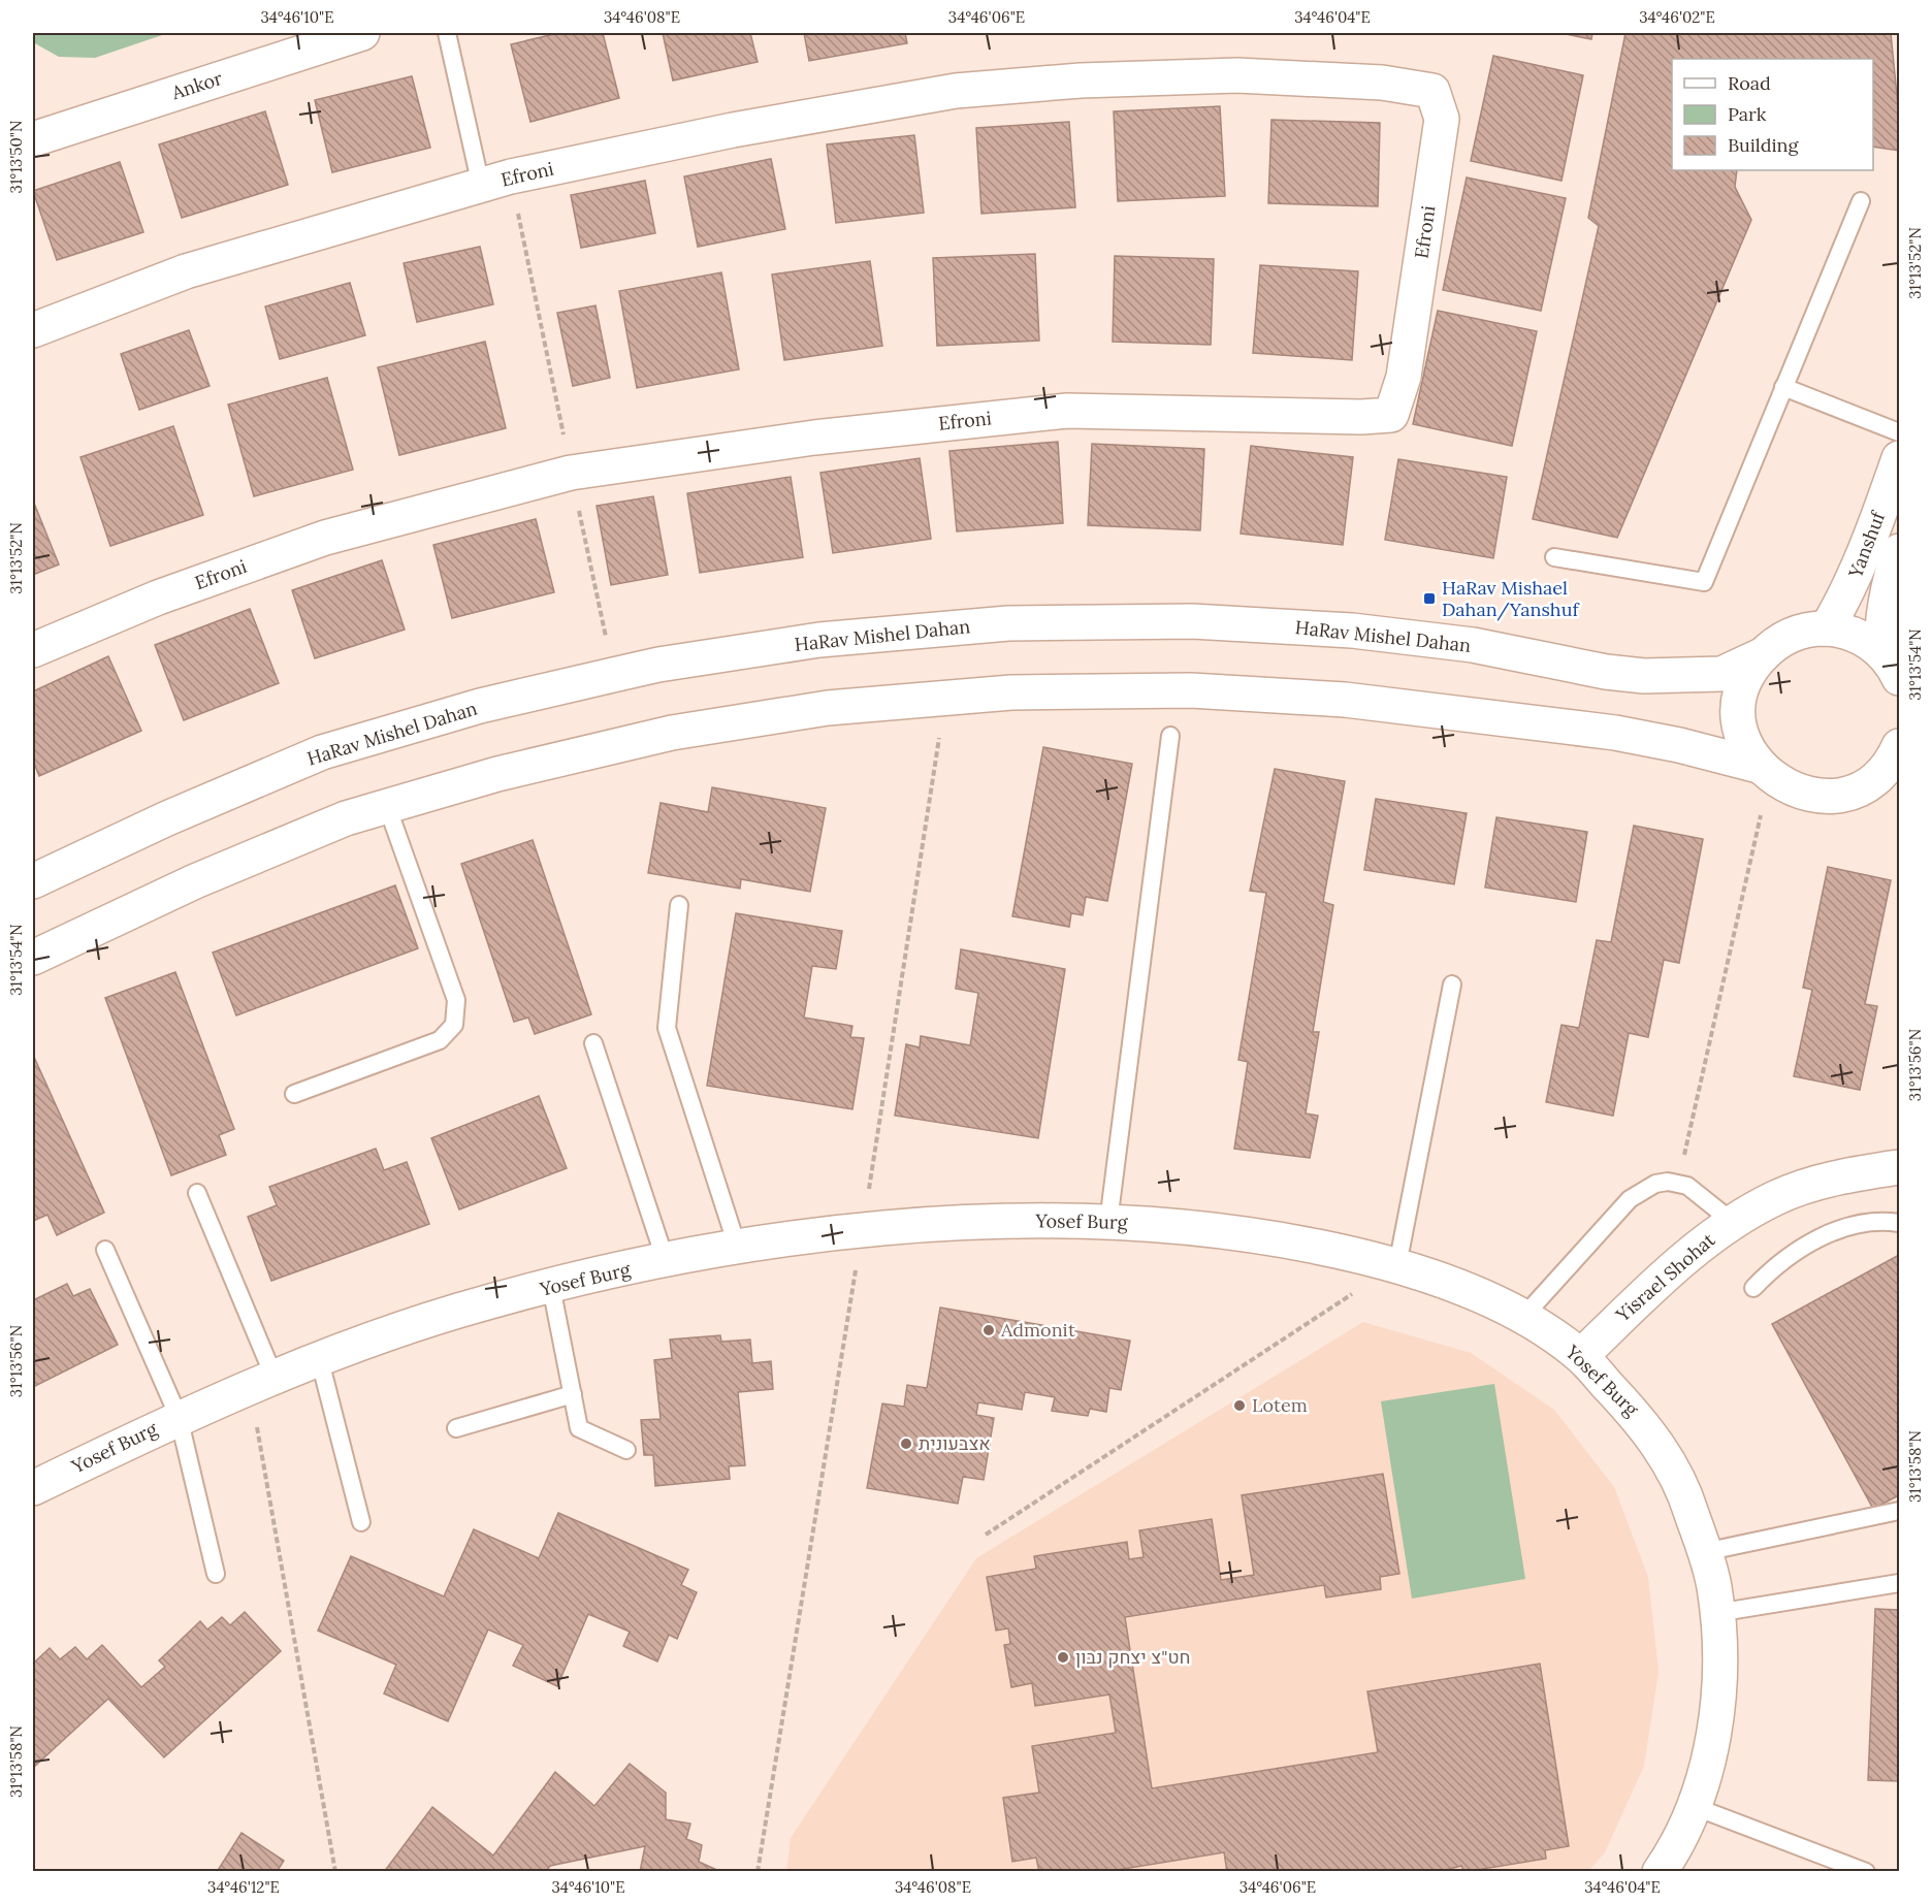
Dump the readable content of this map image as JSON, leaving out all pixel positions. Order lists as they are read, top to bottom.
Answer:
{
  "streets": {
    "street": [
      "Ankor",
      "Efroni",
      "Yanshuf",
      "HaRav Mishel Dahan",
      "Yosef Burg",
      "Yisrael Shohat"
    ]
  },
  "crossings": [
    ["Yosef Burg", "Yisrael Shohat"]
  ],
  "places": {
    "transit": ["HaRav Mishael Dahan/Yanshuf"],
    "other": [
      "Admonit",
      "Lotem",
      "אצבעונית",
      "חט\"צ יצחק נבון"
    ]
  },
  "legend": ["Road", "Park", "Building"],
  "coordinates": [
    "34°46'10\"E",
    "34°46'08\"E",
    "34°46'06\"E",
    "34°46'04\"E",
    "34°46'02\"E",
    "31°13'50\"N",
    "31°13'52\"N",
    "31°13'54\"N",
    "31°13'56\"N",
    "31°13'58\"N",
    "34°46'12\"E"
  ]
}
